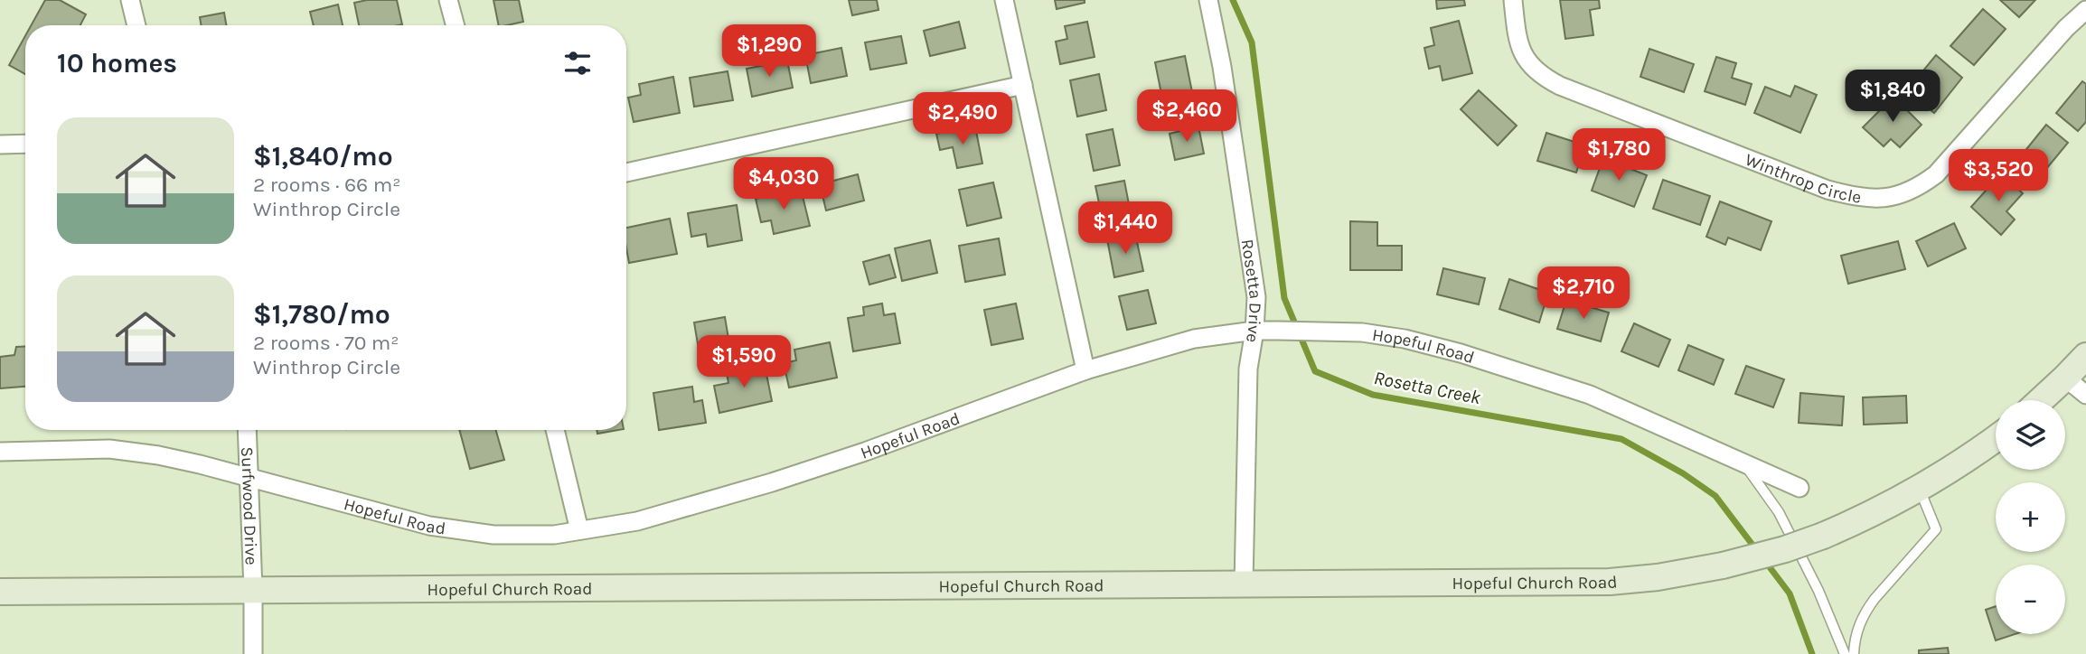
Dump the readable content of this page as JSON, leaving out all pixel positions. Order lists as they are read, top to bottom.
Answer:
{
  "streets": {
    "main road": ["Hopeful Church Road"],
    "street": [
      "Winthrop Circle",
      "Rosetta Drive",
      "Hopeful Road",
      "Surfwood Drive"
    ]
  },
  "crossings": [
    ["Rosetta Drive", "Hopeful Road"],
    ["Rosetta Drive", "Hopeful Church Road"],
    ["Hopeful Road", "Surfwood Drive"],
    ["Surfwood Drive", "Hopeful Church Road"]
  ],
  "water": ["Rosetta Creek"],
  "page": {
    "price": [
      "$1,290",
      "$1,840",
      "$2,460",
      "$2,490",
      "$1,780",
      "$3,520",
      "$4,030",
      "$1,440",
      "$2,710",
      "$1,590"
    ],
    "heading": "10 homes",
    "list": [
      {
        "name": "$1,840/mo",
        "note": "2 rooms · 66 m² · Winthrop Circle"
      },
      {
        "name": "$1,780/mo",
        "note": "2 rooms · 70 m² · Winthrop Circle"
      }
    ],
    "map_buttons": ["+", "−"]
  }
}
